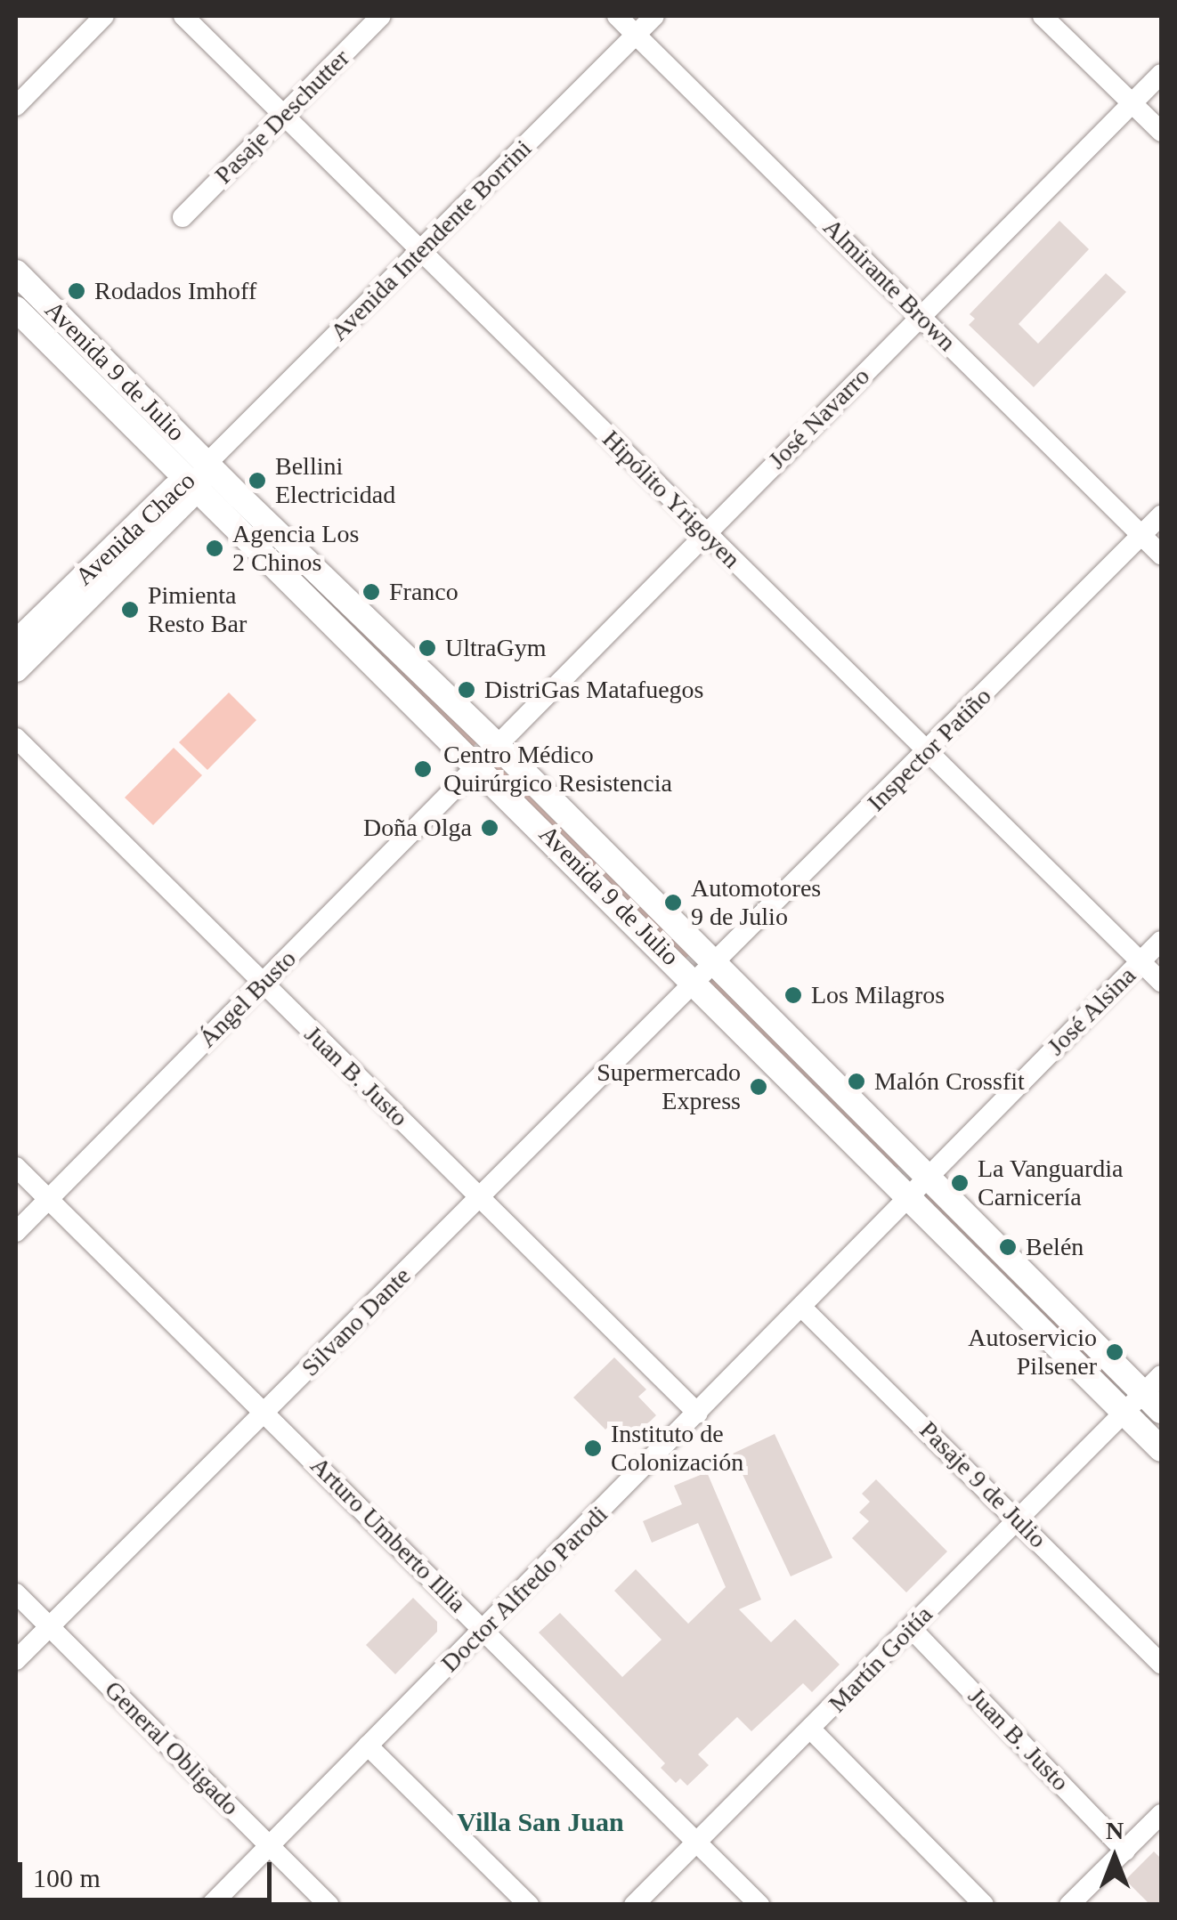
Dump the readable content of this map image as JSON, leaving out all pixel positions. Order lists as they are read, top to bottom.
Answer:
{
  "streets": {
    "main road": ["Avenida 9 de Julio", "Avenida Chaco"],
    "street": [
      "Pasaje Deschutter",
      "Avenida Intendente Borrini",
      "Almirante Brown",
      "José Navarro",
      "Hipólito Yrigoyen",
      "Inspector Patiño",
      "Ángel Busto",
      "José Alsina",
      "Juan B. Justo",
      "Silvano Dante",
      "Pasaje 9 de Julio",
      "Arturo Umberto Illia",
      "Doctor Alfredo Parodi",
      "Martín Goitía",
      "General Obligado"
    ]
  },
  "crossings": [
    ["Pasaje Deschutter", "Hipólito Yrigoyen"],
    ["Avenida Intendente Borrini", "Almirante Brown"],
    ["Avenida Intendente Borrini", "Avenida 9 de Julio"],
    ["Avenida Intendente Borrini", "Hipólito Yrigoyen"],
    ["Avenida Intendente Borrini", "Avenida Chaco"],
    ["Almirante Brown", "José Navarro"],
    ["Almirante Brown", "Inspector Patiño"],
    ["Avenida 9 de Julio", "José Navarro"],
    ["Avenida 9 de Julio", "Avenida Chaco"],
    ["Avenida 9 de Julio", "Inspector Patiño"],
    ["Avenida 9 de Julio", "Ángel Busto"],
    ["Avenida 9 de Julio", "José Alsina"],
    ["Avenida 9 de Julio", "Silvano Dante"],
    ["Avenida 9 de Julio", "Doctor Alfredo Parodi"],
    ["Avenida 9 de Julio", "Martín Goitía"],
    ["José Navarro", "Hipólito Yrigoyen"],
    ["José Navarro", "Ángel Busto"],
    ["Hipólito Yrigoyen", "Inspector Patiño"],
    ["Hipólito Yrigoyen", "José Alsina"],
    ["Inspector Patiño", "Silvano Dante"],
    ["Ángel Busto", "Juan B. Justo"],
    ["Ángel Busto", "Arturo Umberto Illia"],
    ["José Alsina", "Doctor Alfredo Parodi"],
    ["Juan B. Justo", "Silvano Dante"],
    ["Juan B. Justo", "Doctor Alfredo Parodi"],
    ["Juan B. Justo", "Martín Goitía"],
    ["Silvano Dante", "Arturo Umberto Illia"],
    ["Silvano Dante", "General Obligado"],
    ["Pasaje 9 de Julio", "Doctor Alfredo Parodi"],
    ["Pasaje 9 de Julio", "Martín Goitía"],
    ["Arturo Umberto Illia", "Doctor Alfredo Parodi"],
    ["Arturo Umberto Illia", "Martín Goitía"],
    ["Doctor Alfredo Parodi", "General Obligado"]
  ],
  "districts": ["Villa San Juan"],
  "places": [
    "Rodados Imhoff",
    "Bellini Electricidad",
    "Agencia Los 2 Chinos",
    "Franco",
    "Pimienta Resto Bar",
    "UltraGym",
    "DistriGas Matafuegos",
    "Centro Médico Quirúrgico Resistencia",
    "Doña Olga",
    "Automotores 9 de Julio",
    "Los Milagros",
    "Malón Crossfit",
    "Supermercado Express",
    "La Vanguardia Carnicería",
    "Belén",
    "Autoservicio Pilsener",
    "Instituto de Colonización"
  ],
  "scale_bar": "100 m",
  "north": "top"
}
